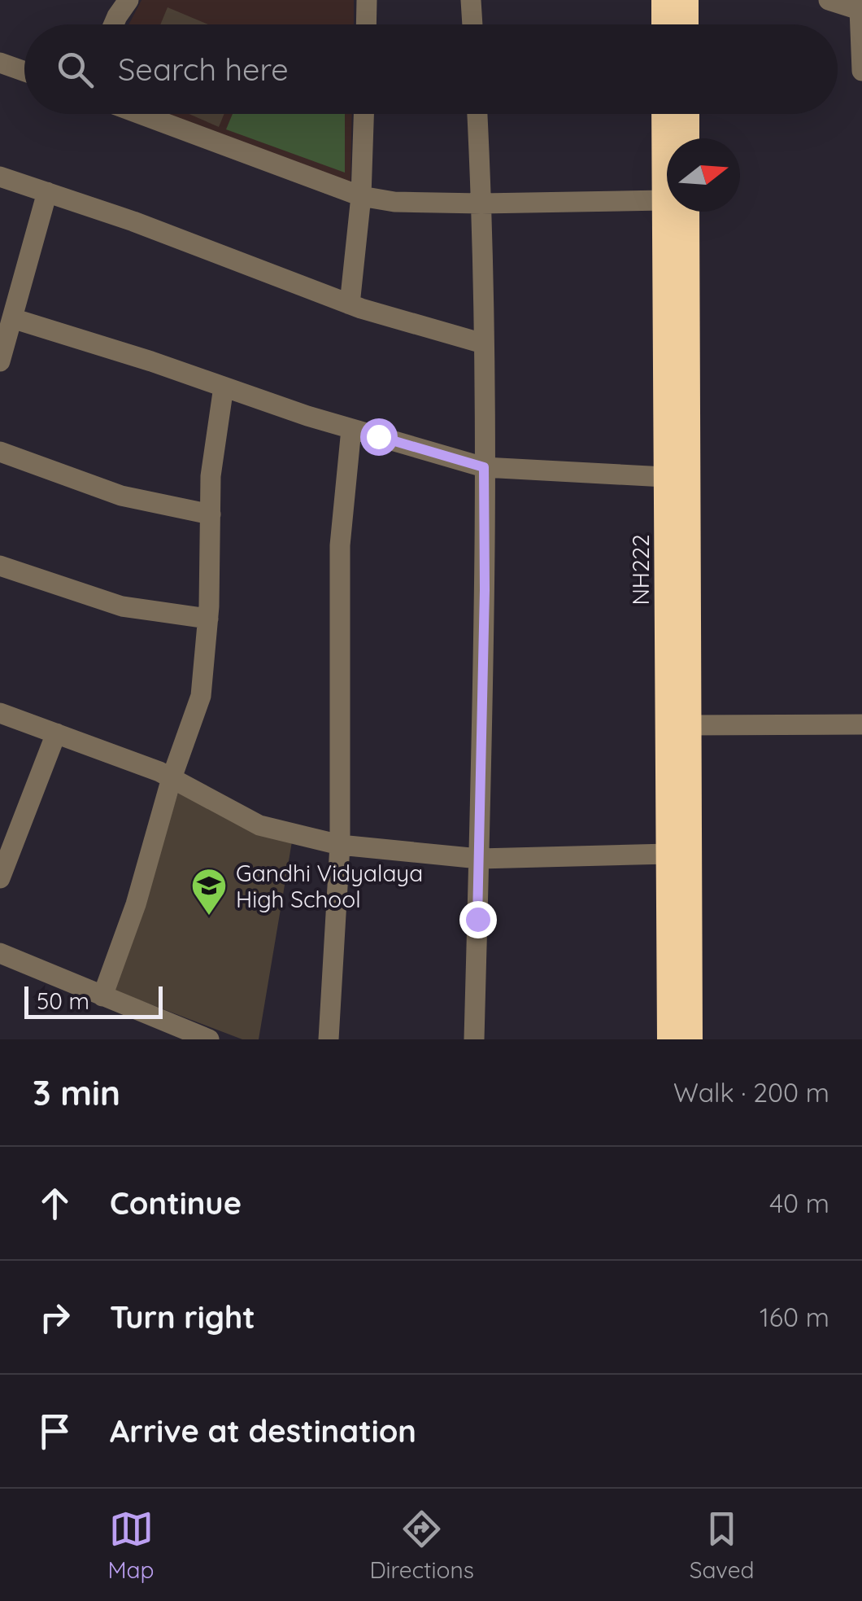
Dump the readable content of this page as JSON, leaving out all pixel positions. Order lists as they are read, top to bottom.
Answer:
{
  "streets": {
    "highway": ["NH222"]
  },
  "places": {
    "school or university": ["Gandhi Vidyalaya High School"]
  },
  "scale_bar": "50 m",
  "north": "right",
  "page": {
    "search": "Search here",
    "scale": "50 m",
    "heading": ["3 min", "Walk · 200 m"],
    "list": [
      ["Continue", "40 m"],
      ["Turn right", "160 m"],
      "Arrive at destination"
    ],
    "nav": ["Map", "Directions", "Saved"]
  }
}
